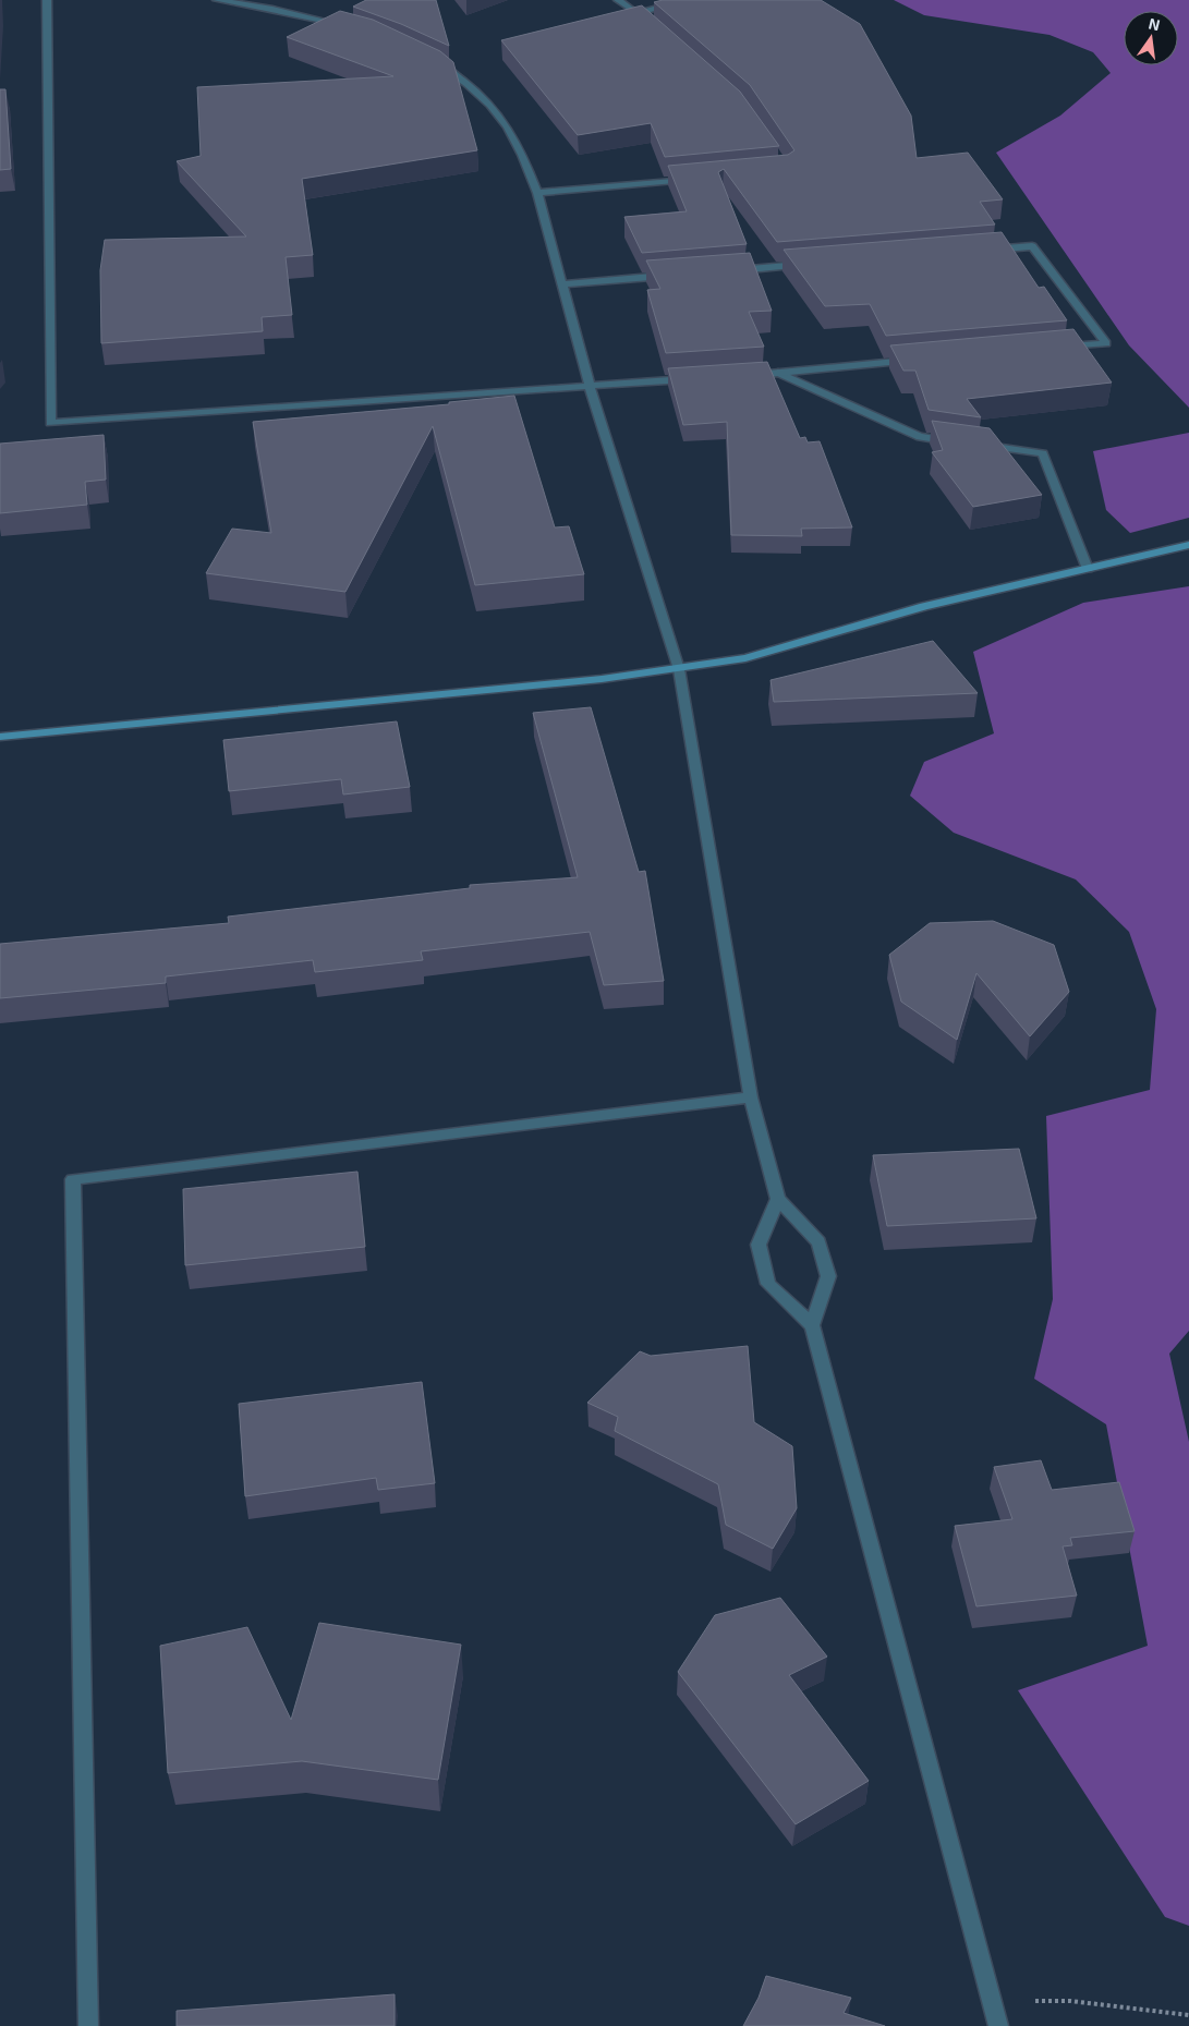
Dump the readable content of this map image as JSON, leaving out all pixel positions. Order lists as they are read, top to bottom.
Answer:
{
  "north": "top"
}
